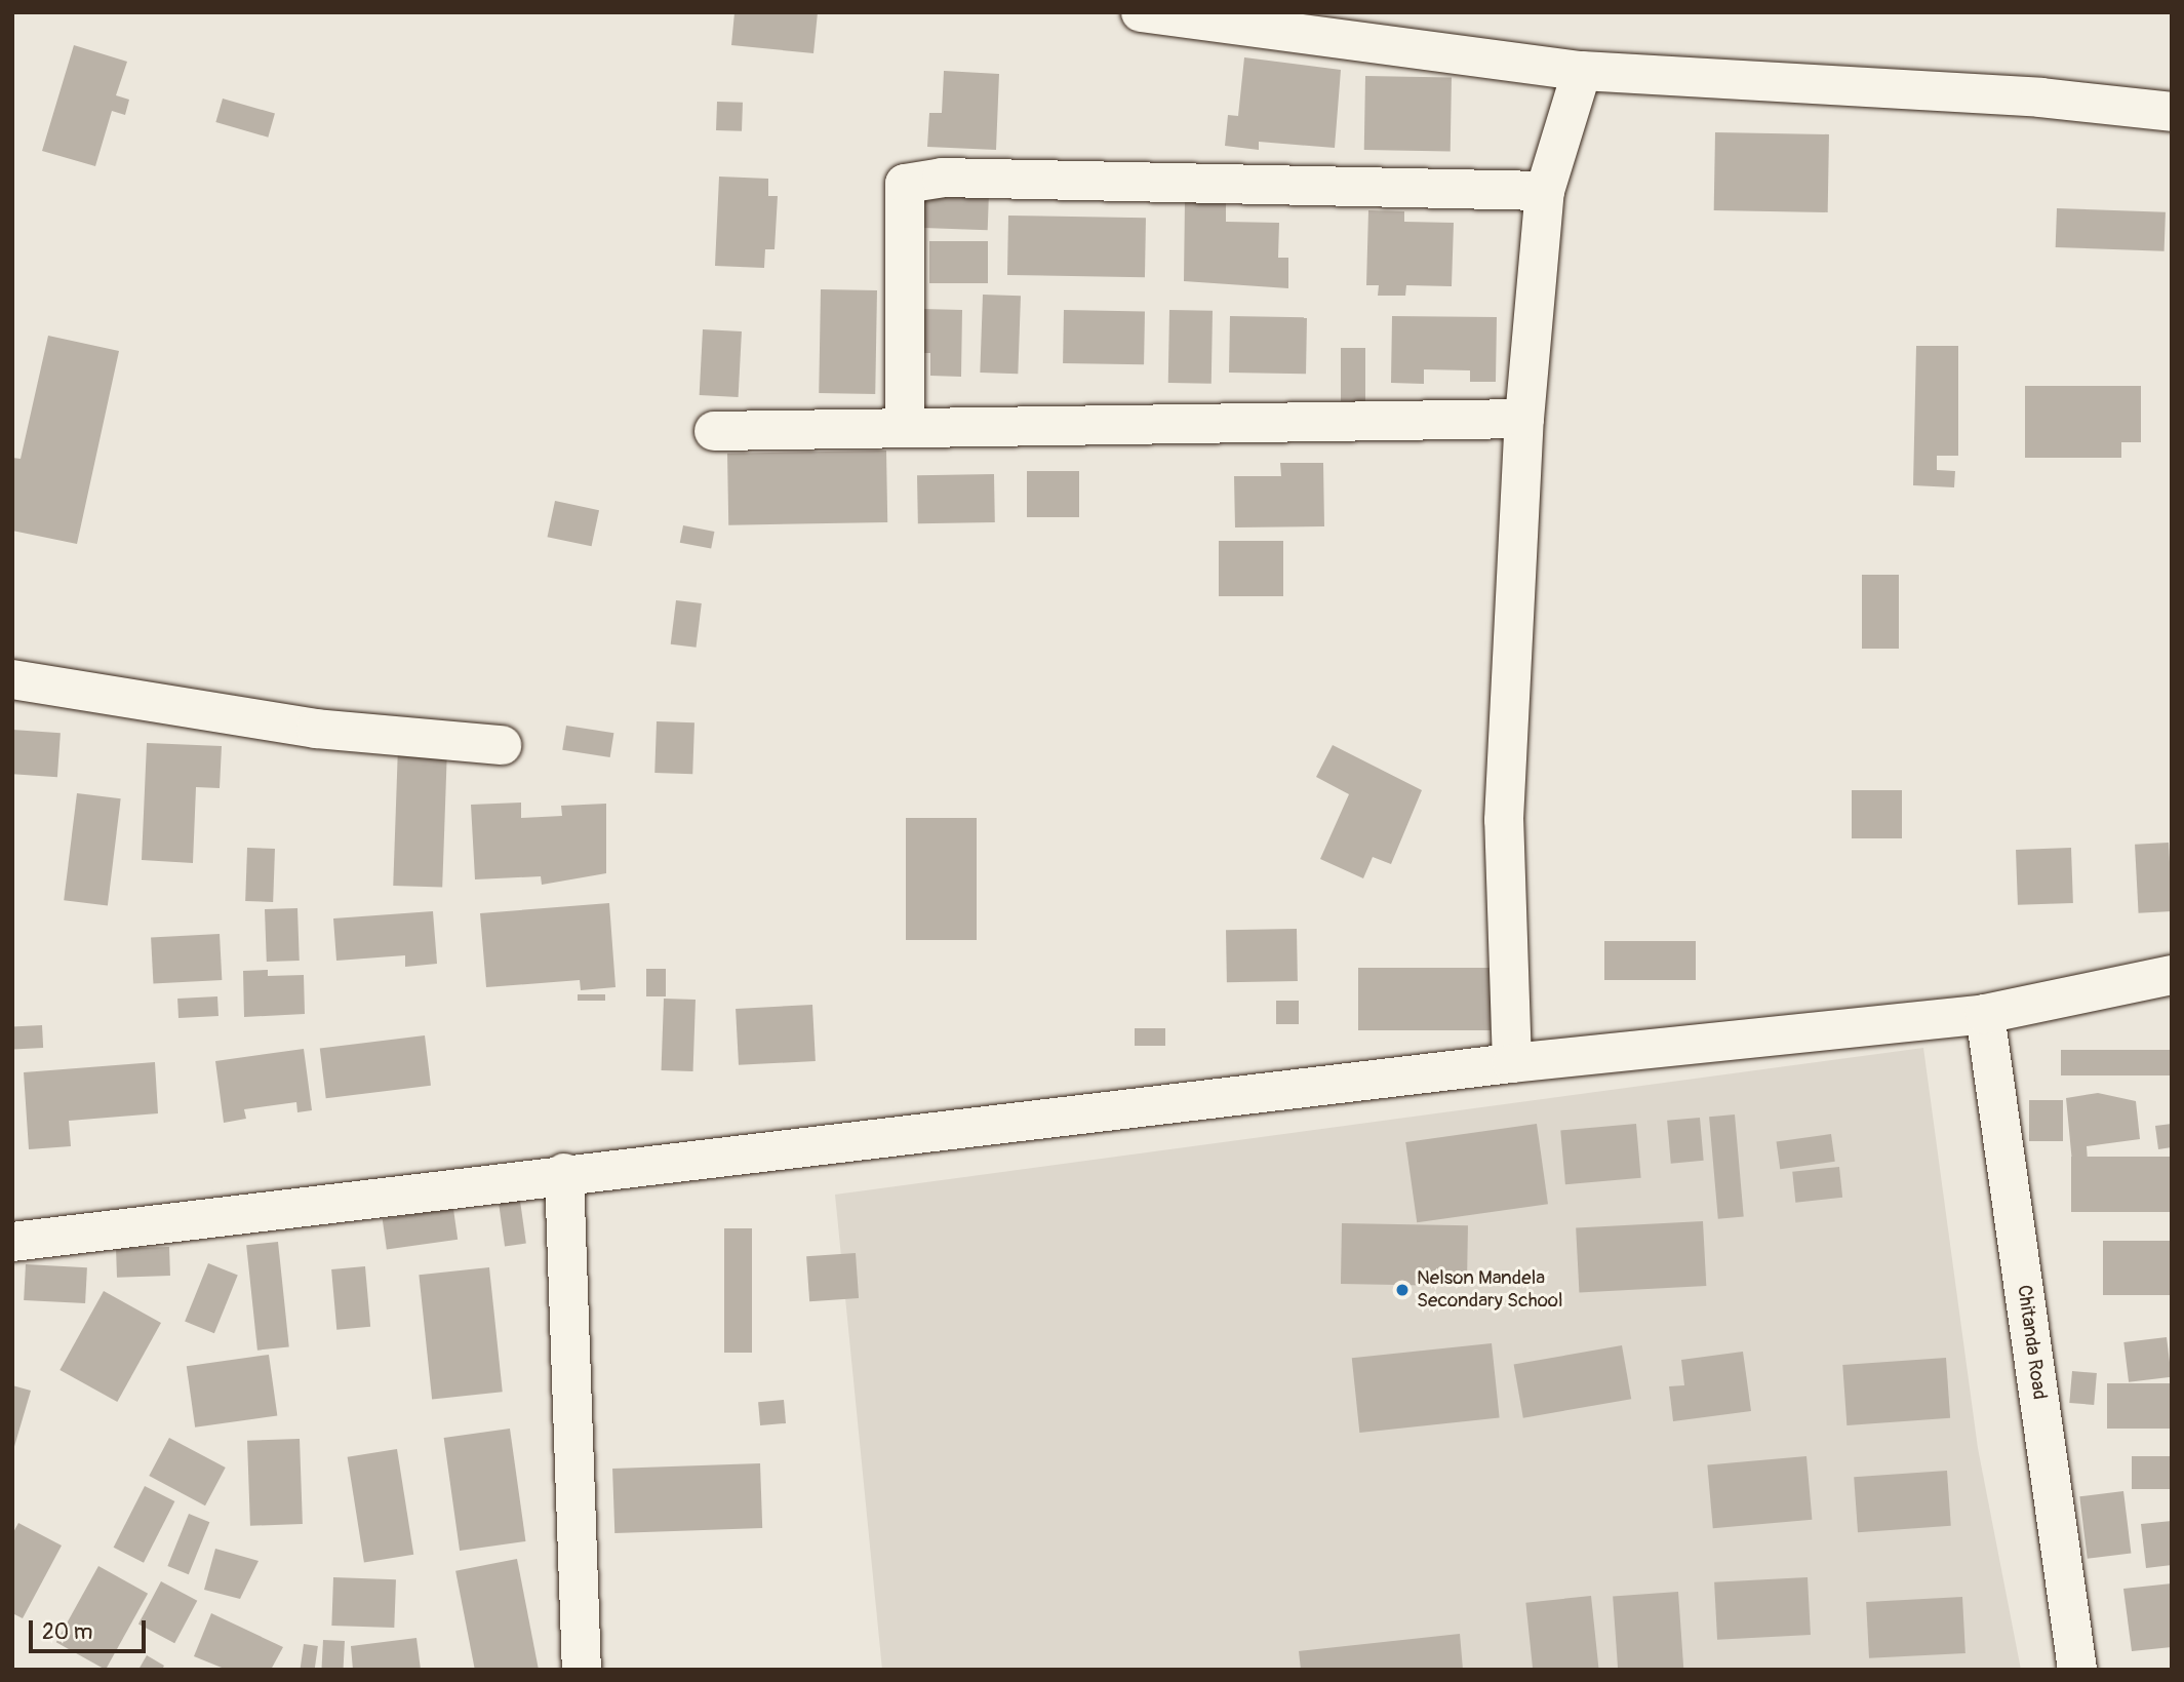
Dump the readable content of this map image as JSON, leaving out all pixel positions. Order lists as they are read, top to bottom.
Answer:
{
  "streets": {
    "street": ["Chitanda Road"]
  },
  "places": ["Nelson Mandela Secondary School"],
  "scale_bar": "20 m"
}
